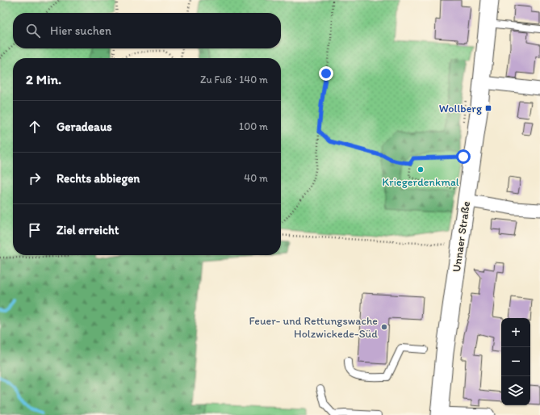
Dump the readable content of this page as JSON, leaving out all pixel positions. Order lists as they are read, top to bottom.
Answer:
{
  "streets": {
    "main road": ["Unnaer Straße"]
  },
  "places": {
    "transit": ["Wollberg"],
    "other": ["Kriegerdenkmal", "Feuer- und Rettungswache Holzwickede-Süd"]
  },
  "page": {
    "search": "Hier suchen",
    "heading": ["2 Min.", "Zu Fuß · 140 m"],
    "list": [
      ["Geradeaus", "100 m"],
      ["Rechts abbiegen", "40 m"],
      "Ziel erreicht"
    ],
    "map_buttons": ["+", "−"]
  }
}
